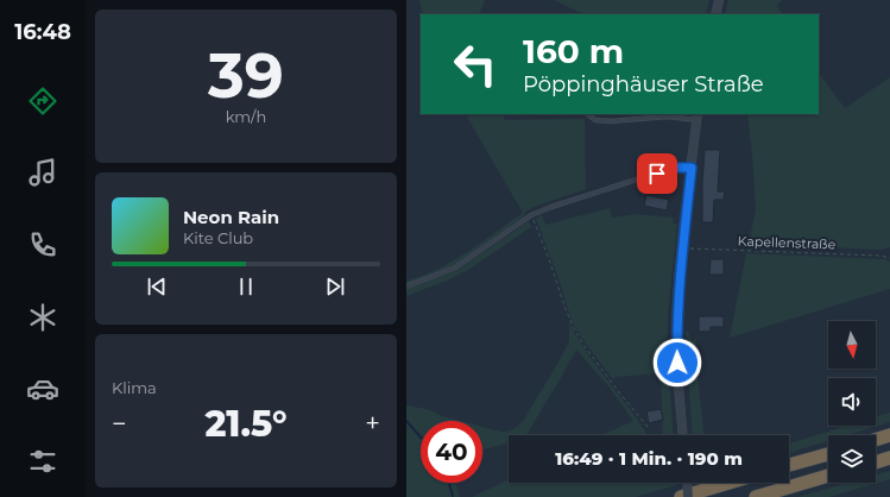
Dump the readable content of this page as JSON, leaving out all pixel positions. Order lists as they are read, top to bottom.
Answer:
{
  "streets": {
    "path": ["Kapellenstraße"]
  },
  "north": "bottom",
  "page": {
    "tabs": "16:48",
    "tile": [
      ["39", "km/h"],
      "Klima"
    ],
    "turn": ["160 m", "Pöppinghäuser Straße"],
    "song": ["Neon Rain", "Kite Club"],
    "heat": ["−", "21.5°", "+"],
    "limit": "40",
    "trip": "16:49 · 1 Min. · 190 m"
  }
}
